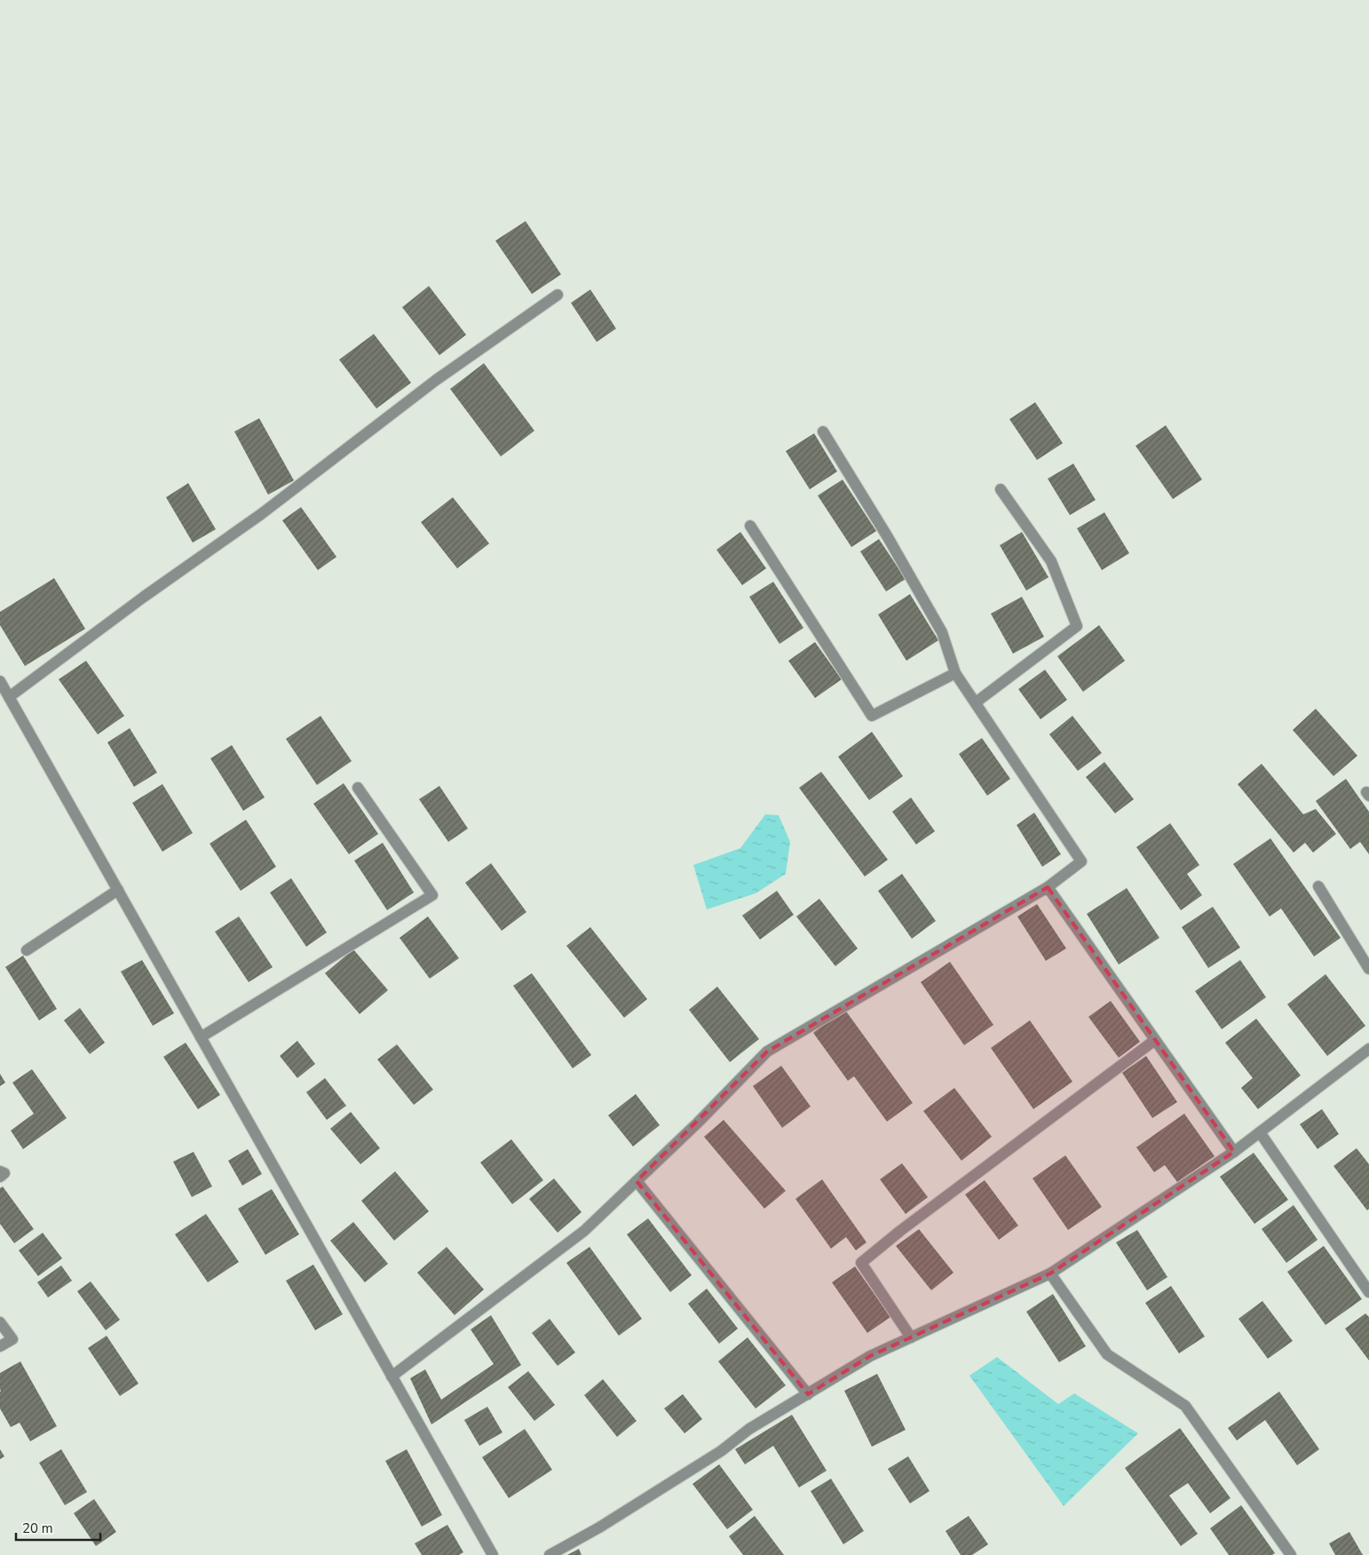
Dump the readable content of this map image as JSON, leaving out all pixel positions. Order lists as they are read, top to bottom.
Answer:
{
  "scale_bar": "20 m"
}
